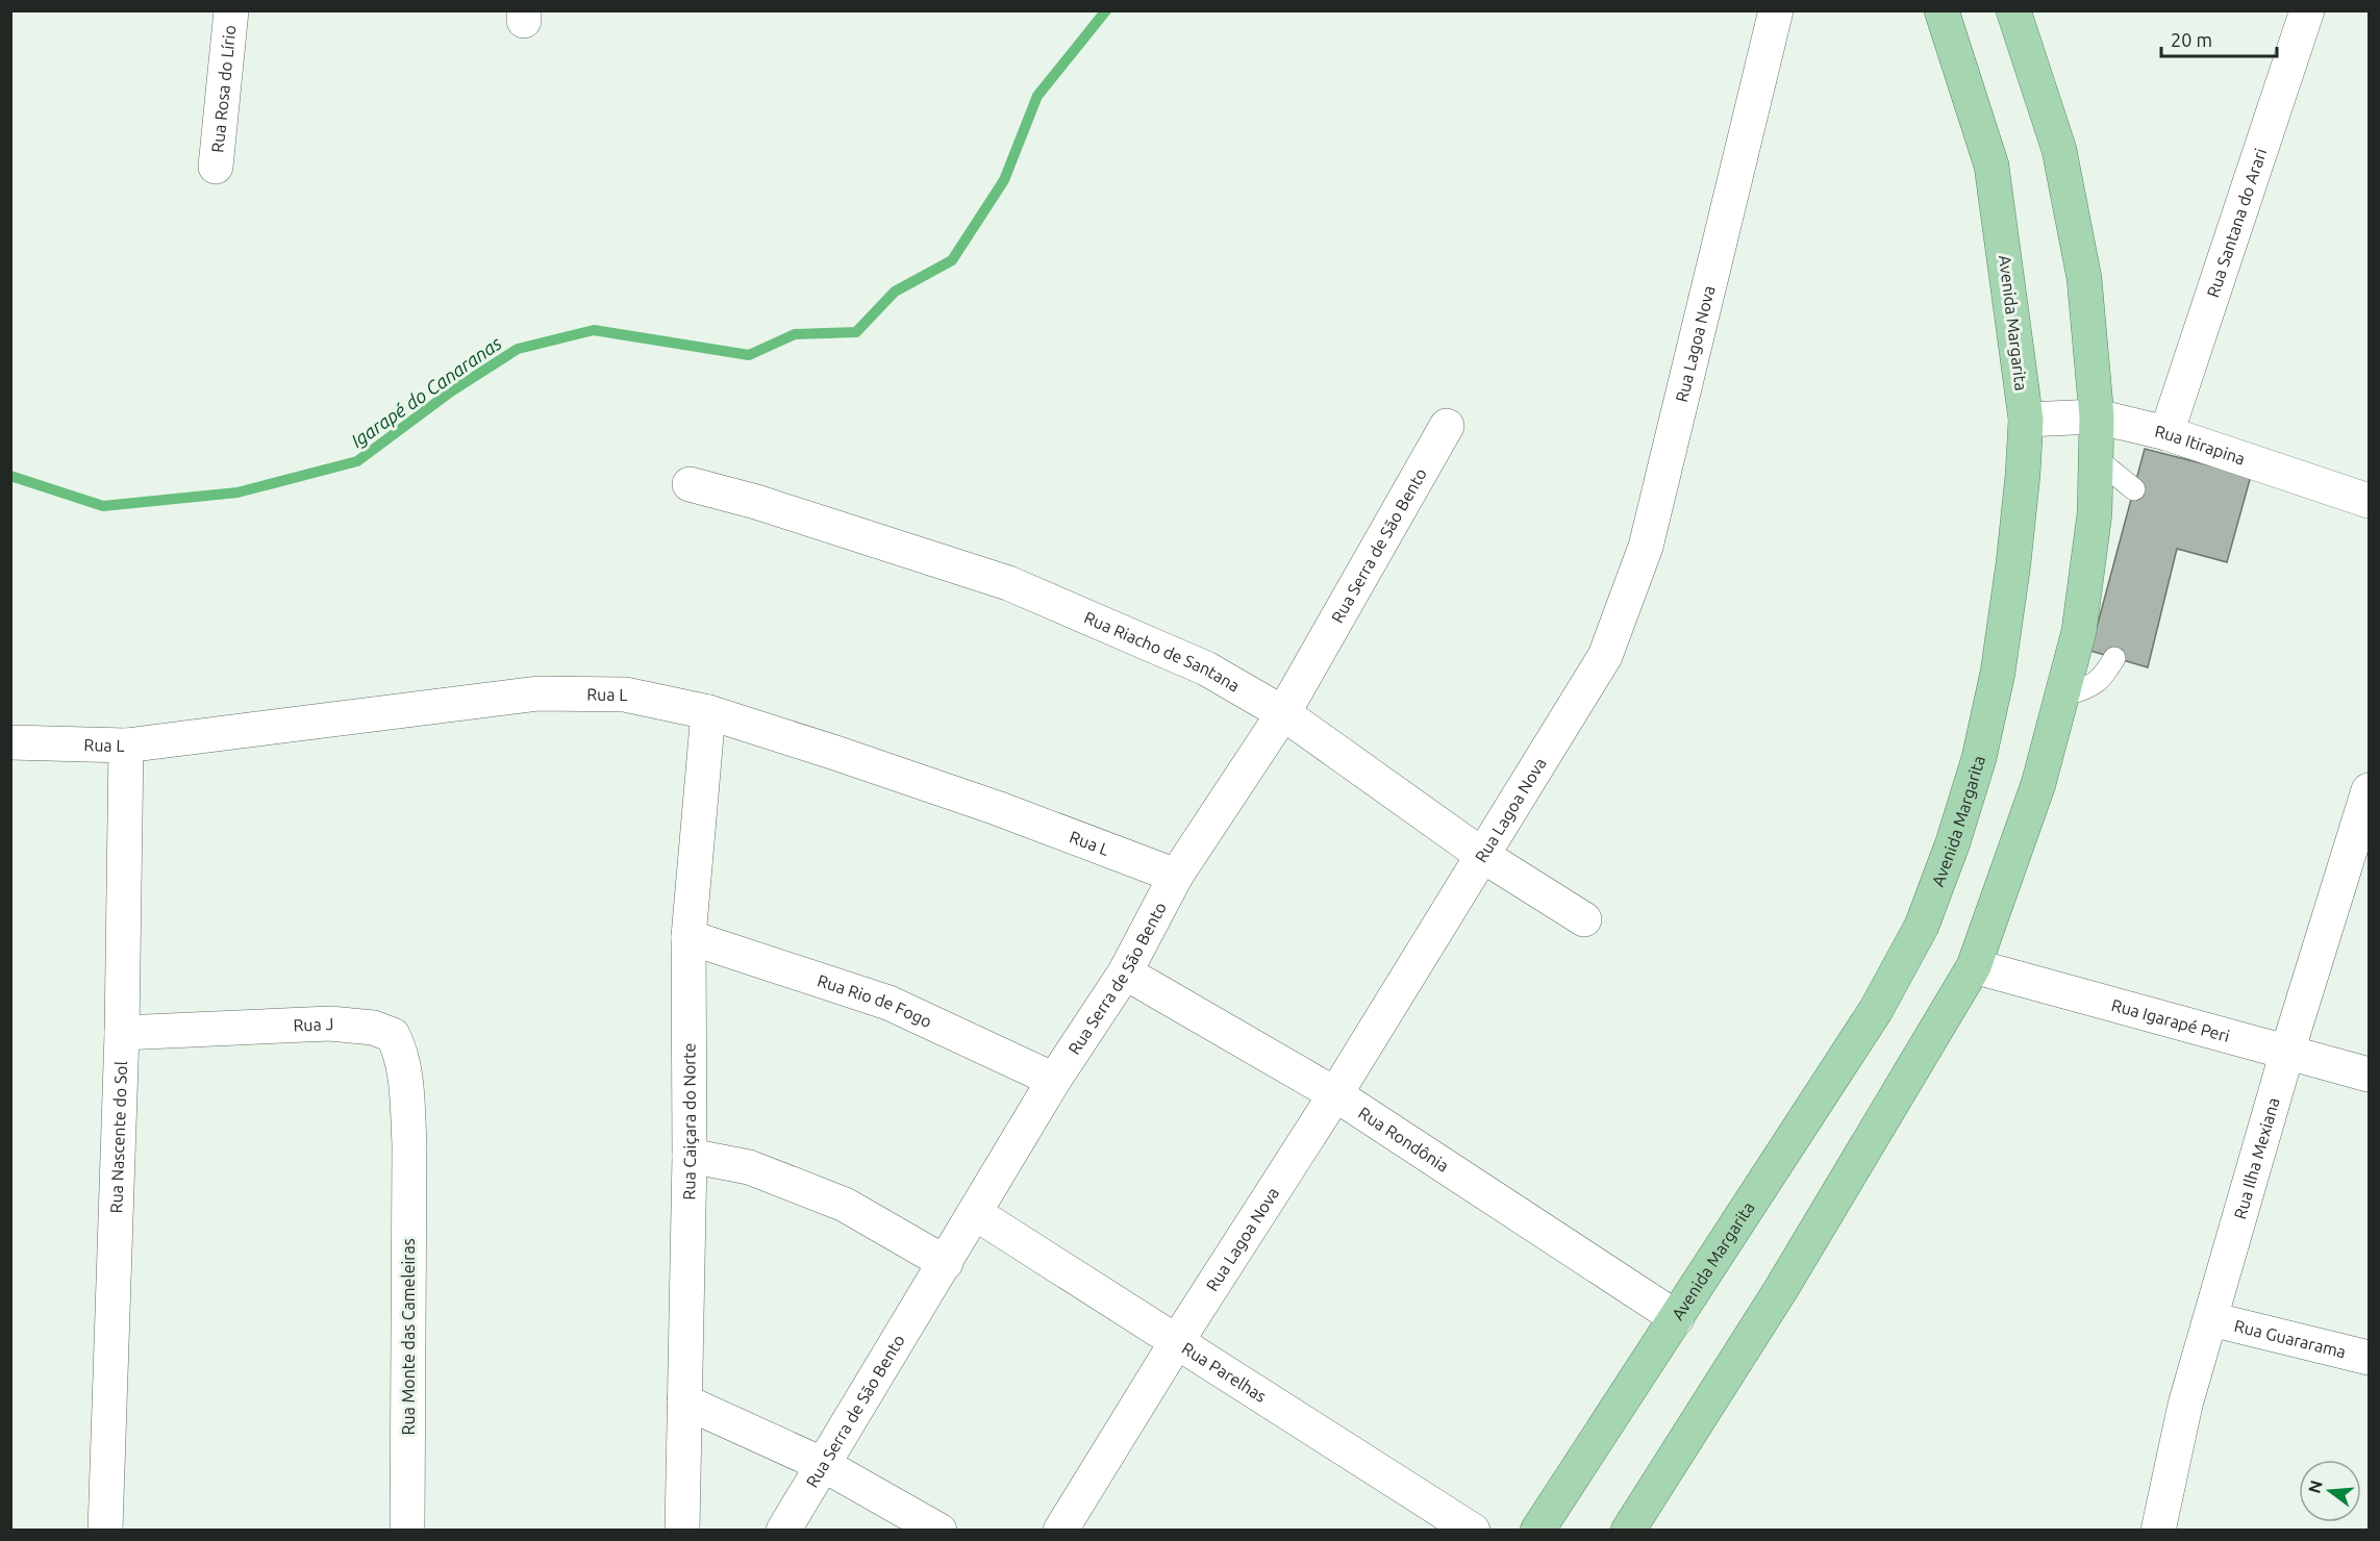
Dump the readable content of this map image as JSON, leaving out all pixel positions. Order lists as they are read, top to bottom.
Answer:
{
  "streets": {
    "main road": ["Avenida Margarita"],
    "street": [
      "Rua Rosa do Lírio",
      "Rua Santana do Arari",
      "Rua Lagoa Nova",
      "Rua Itirapina",
      "Rua Serra de São Bento",
      "Rua Riacho de Santana",
      "Rua L",
      "Rua Rio de Fogo",
      "Rua Igarapé Peri",
      "Rua J",
      "Rua Caiçara do Norte",
      "Rua Nascente do Sol",
      "Rua Rondônia",
      "Rua Ilha Mexiana",
      "Rua Monte das Cameleiras",
      "Rua Guararama",
      "Rua Parelhas"
    ]
  },
  "crossings": [
    ["Rua Santana do Arari", "Rua Itirapina"],
    ["Avenida Margarita", "Rua Itirapina"],
    ["Avenida Margarita", "Rua Rondônia"],
    ["Rua Lagoa Nova", "Rua Riacho de Santana"],
    ["Rua Lagoa Nova", "Rua Rondônia"],
    ["Rua Lagoa Nova", "Rua Parelhas"],
    ["Rua Serra de São Bento", "Rua Riacho de Santana"],
    ["Rua Serra de São Bento", "Rua L"],
    ["Rua Serra de São Bento", "Rua Rio de Fogo"],
    ["Rua Serra de São Bento", "Rua Rondônia"],
    ["Rua Serra de São Bento", "Rua Parelhas"],
    ["Rua L", "Rua Caiçara do Norte"],
    ["Rua L", "Rua Nascente do Sol"],
    ["Rua Rio de Fogo", "Rua Caiçara do Norte"],
    ["Rua Igarapé Peri", "Rua Ilha Mexiana"],
    ["Rua J", "Rua Nascente do Sol"],
    ["Rua J", "Rua Monte das Cameleiras"],
    ["Rua Ilha Mexiana", "Rua Guararama"]
  ],
  "water": ["Igarapé do Canaranas"],
  "scale_bar": "20 m",
  "north": "left"
}
